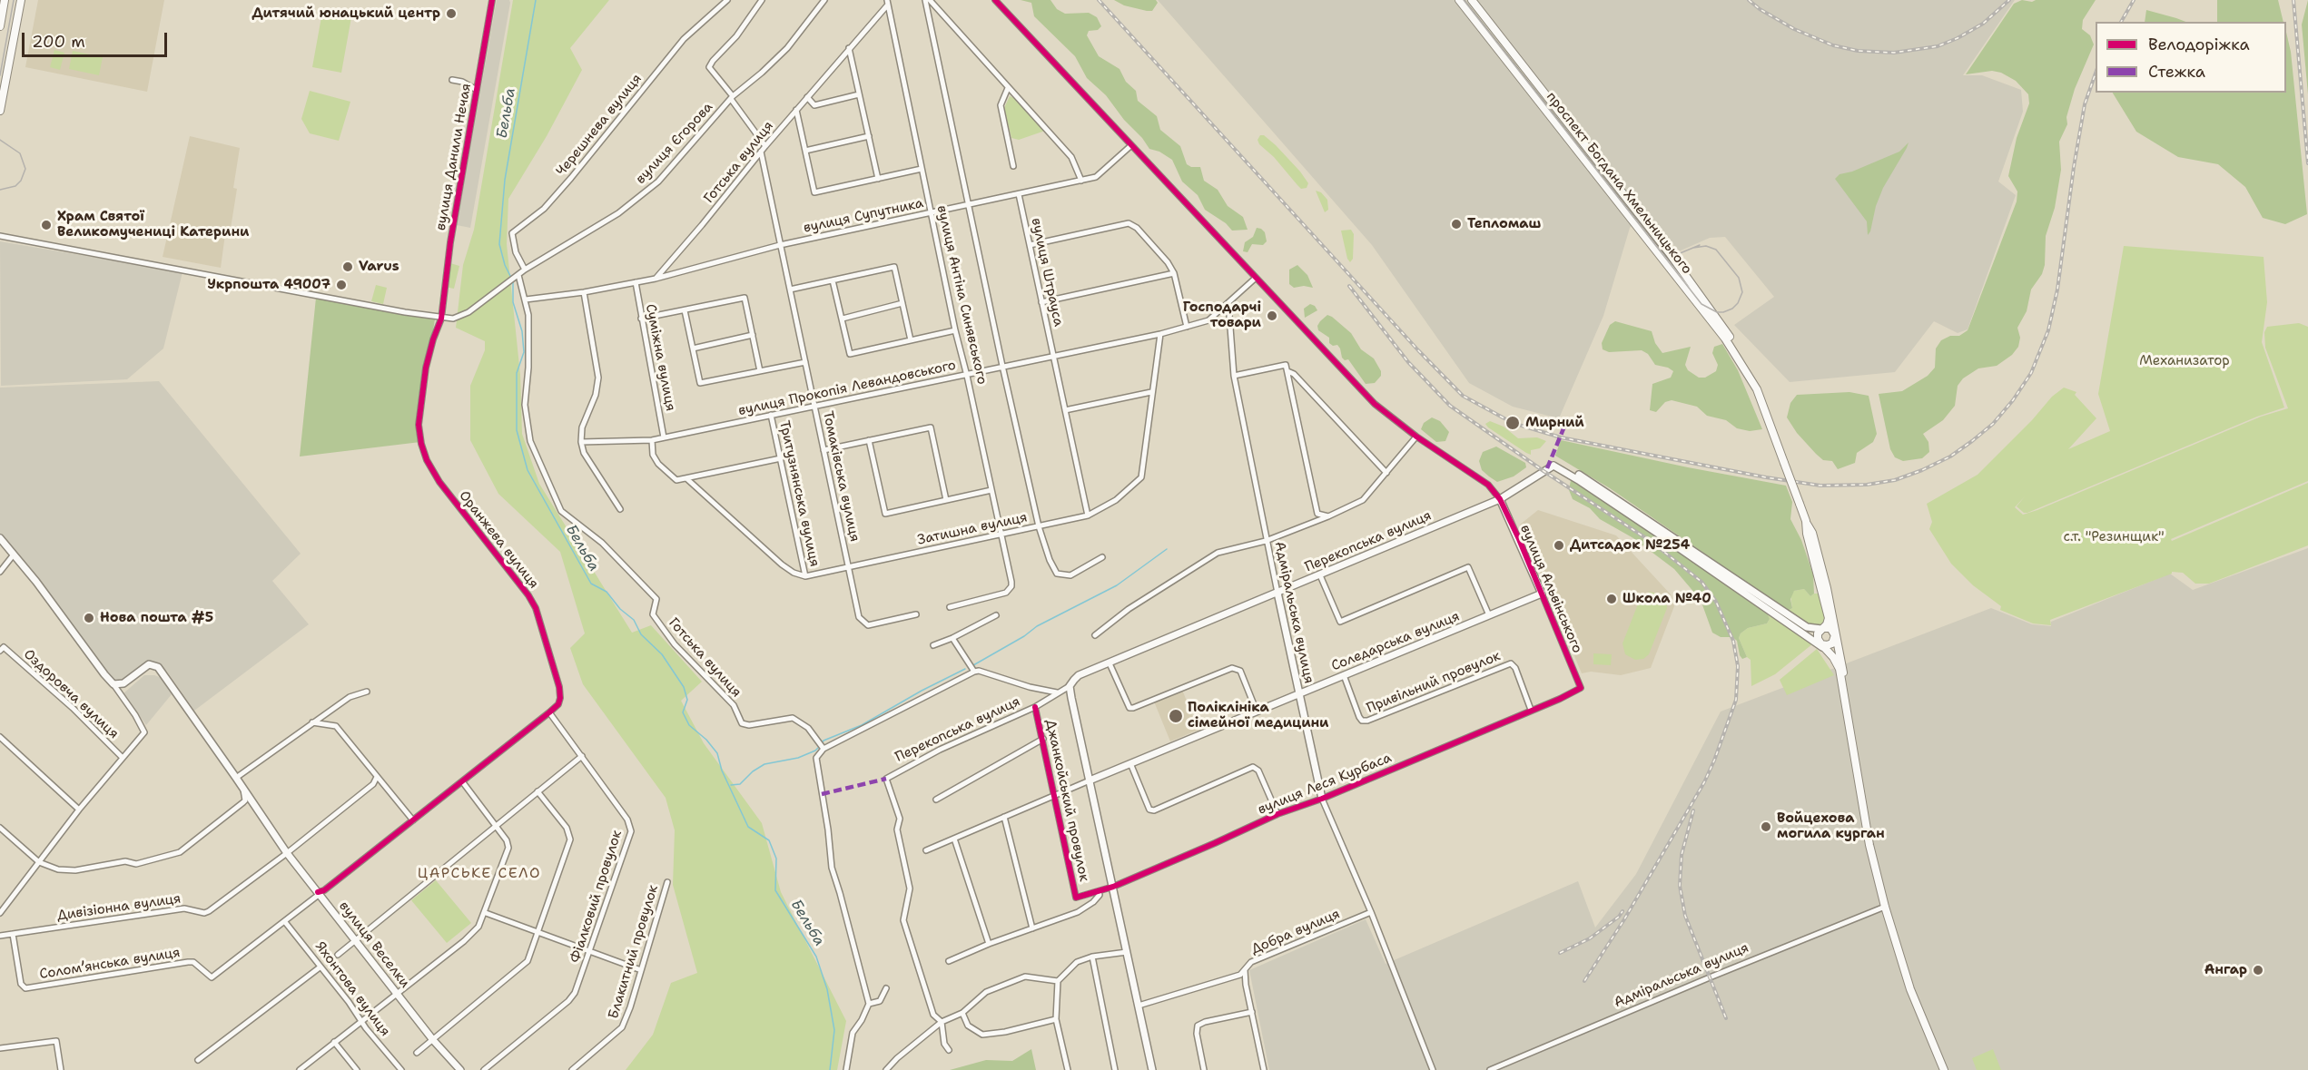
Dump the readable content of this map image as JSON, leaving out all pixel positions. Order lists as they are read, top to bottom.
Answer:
{
  "streets": {
    "main road": ["проспект Богдана Хмельницького"],
    "street": [
      "Черешнева вулиця",
      "вулиця Єгорова",
      "вулиця Данили Нечая",
      "Готська вулиця",
      "вулиця Супутника",
      "вулиця Штрауса",
      "вулиця Антіна Синявського",
      "Суміжна вулиця",
      "вулиця Прокопія Левандовського",
      "Томаківська вулиця",
      "Тритузнянська вулиця",
      "Затишна вулиця",
      "Оранжева вулиця",
      "Перекопська вулиця",
      "вулиця Альвінського",
      "Адміральська вулиця",
      "Соледарська вулиця",
      "Привільний провулок",
      "Оздоровча вулиця",
      "вулиця Леся Курбаса",
      "Джанкойський провулок",
      "Фіалковий провулок",
      "Дивізіонна вулиця",
      "Добра вулиця",
      "вулиця Веселки",
      "Блакитний провулок",
      "Соломʼянська вулиця",
      "Яхонтова вулиця"
    ]
  },
  "crossings": [
    ["Черешнева вулиця", "вулиця Єгорова"],
    ["вулиця Єгорова", "вулиця Данили Нечая"],
    ["вулиця Єгорова", "Готська вулиця"],
    ["вулиця Єгорова", "Оранжева вулиця"],
    ["вулиця Данили Нечая", "Оранжева вулиця"],
    ["Готська вулиця", "вулиця Супутника"],
    ["Готська вулиця", "вулиця Антіна Синявського"],
    ["Готська вулиця", "Томаківська вулиця"],
    ["проспект Богдана Хмельницького", "Адміральська вулиця"],
    ["вулиця Супутника", "вулиця Штрауса"],
    ["вулиця Супутника", "вулиця Антіна Синявського"],
    ["вулиця Супутника", "Томаківська вулиця"],
    ["вулиця Штрауса", "вулиця Прокопія Левандовського"],
    ["вулиця Штрауса", "Затишна вулиця"],
    ["вулиця Антіна Синявського", "вулиця Прокопія Левандовського"],
    ["вулиця Антіна Синявського", "Затишна вулиця"],
    ["Суміжна вулиця", "вулиця Прокопія Левандовського"],
    ["вулиця Прокопія Левандовського", "Томаківська вулиця"],
    ["вулиця Прокопія Левандовського", "Тритузнянська вулиця"],
    ["вулиця Прокопія Левандовського", "Затишна вулиця"],
    ["вулиця Прокопія Левандовського", "Адміральська вулиця"],
    ["Томаківська вулиця", "Затишна вулиця"],
    ["Тритузнянська вулиця", "Затишна вулиця"],
    ["Оранжева вулиця", "Фіалковий провулок"],
    ["Оранжева вулиця", "вулиця Веселки"],
    ["Оранжева вулиця", "Соломʼянська вулиця"],
    ["Перекопська вулиця", "вулиця Альвінського"],
    ["Перекопська вулиця", "Адміральська вулиця"],
    ["Перекопська вулиця", "Джанкойський провулок"],
    ["вулиця Альвінського", "Соледарська вулиця"],
    ["вулиця Альвінського", "вулиця Леся Курбаса"],
    ["Адміральська вулиця", "Соледарська вулиця"],
    ["Адміральська вулиця", "вулиця Леся Курбаса"],
    ["Адміральська вулиця", "Добра вулиця"],
    ["Соледарська вулиця", "Привільний провулок"],
    ["Соледарська вулиця", "Джанкойський провулок"],
    ["Привільний провулок", "вулиця Леся Курбаса"],
    ["вулиця Леся Курбаса", "Джанкойський провулок"],
    ["Дивізіонна вулиця", "вулиця Веселки"],
    ["Дивізіонна вулиця", "Соломʼянська вулиця"],
    ["вулиця Веселки", "Соломʼянська вулиця"],
    ["Соломʼянська вулиця", "Яхонтова вулиця"]
  ],
  "districts": ["ЦАРСЬКЕ СЕЛО"],
  "water": ["Бельба"],
  "parks": ["Механизатор", "с.т. \"Резинщик\""],
  "places": [
    "Дитячий юнацький центр",
    "Тепломаш",
    "Храм Святої Великомучениці Катерини",
    "Varus",
    "Укрпошта 49007",
    "Господарчі товари",
    "Мирний",
    "Дитсадок №254",
    "Школа №40",
    "Нова пошта #5",
    "Поліклініка сімейної медицини",
    "Войцехова могила курган",
    "Ангар"
  ],
  "legend": ["Велодоріжка", "Стежка"],
  "scale_bar": "200 m"
}
